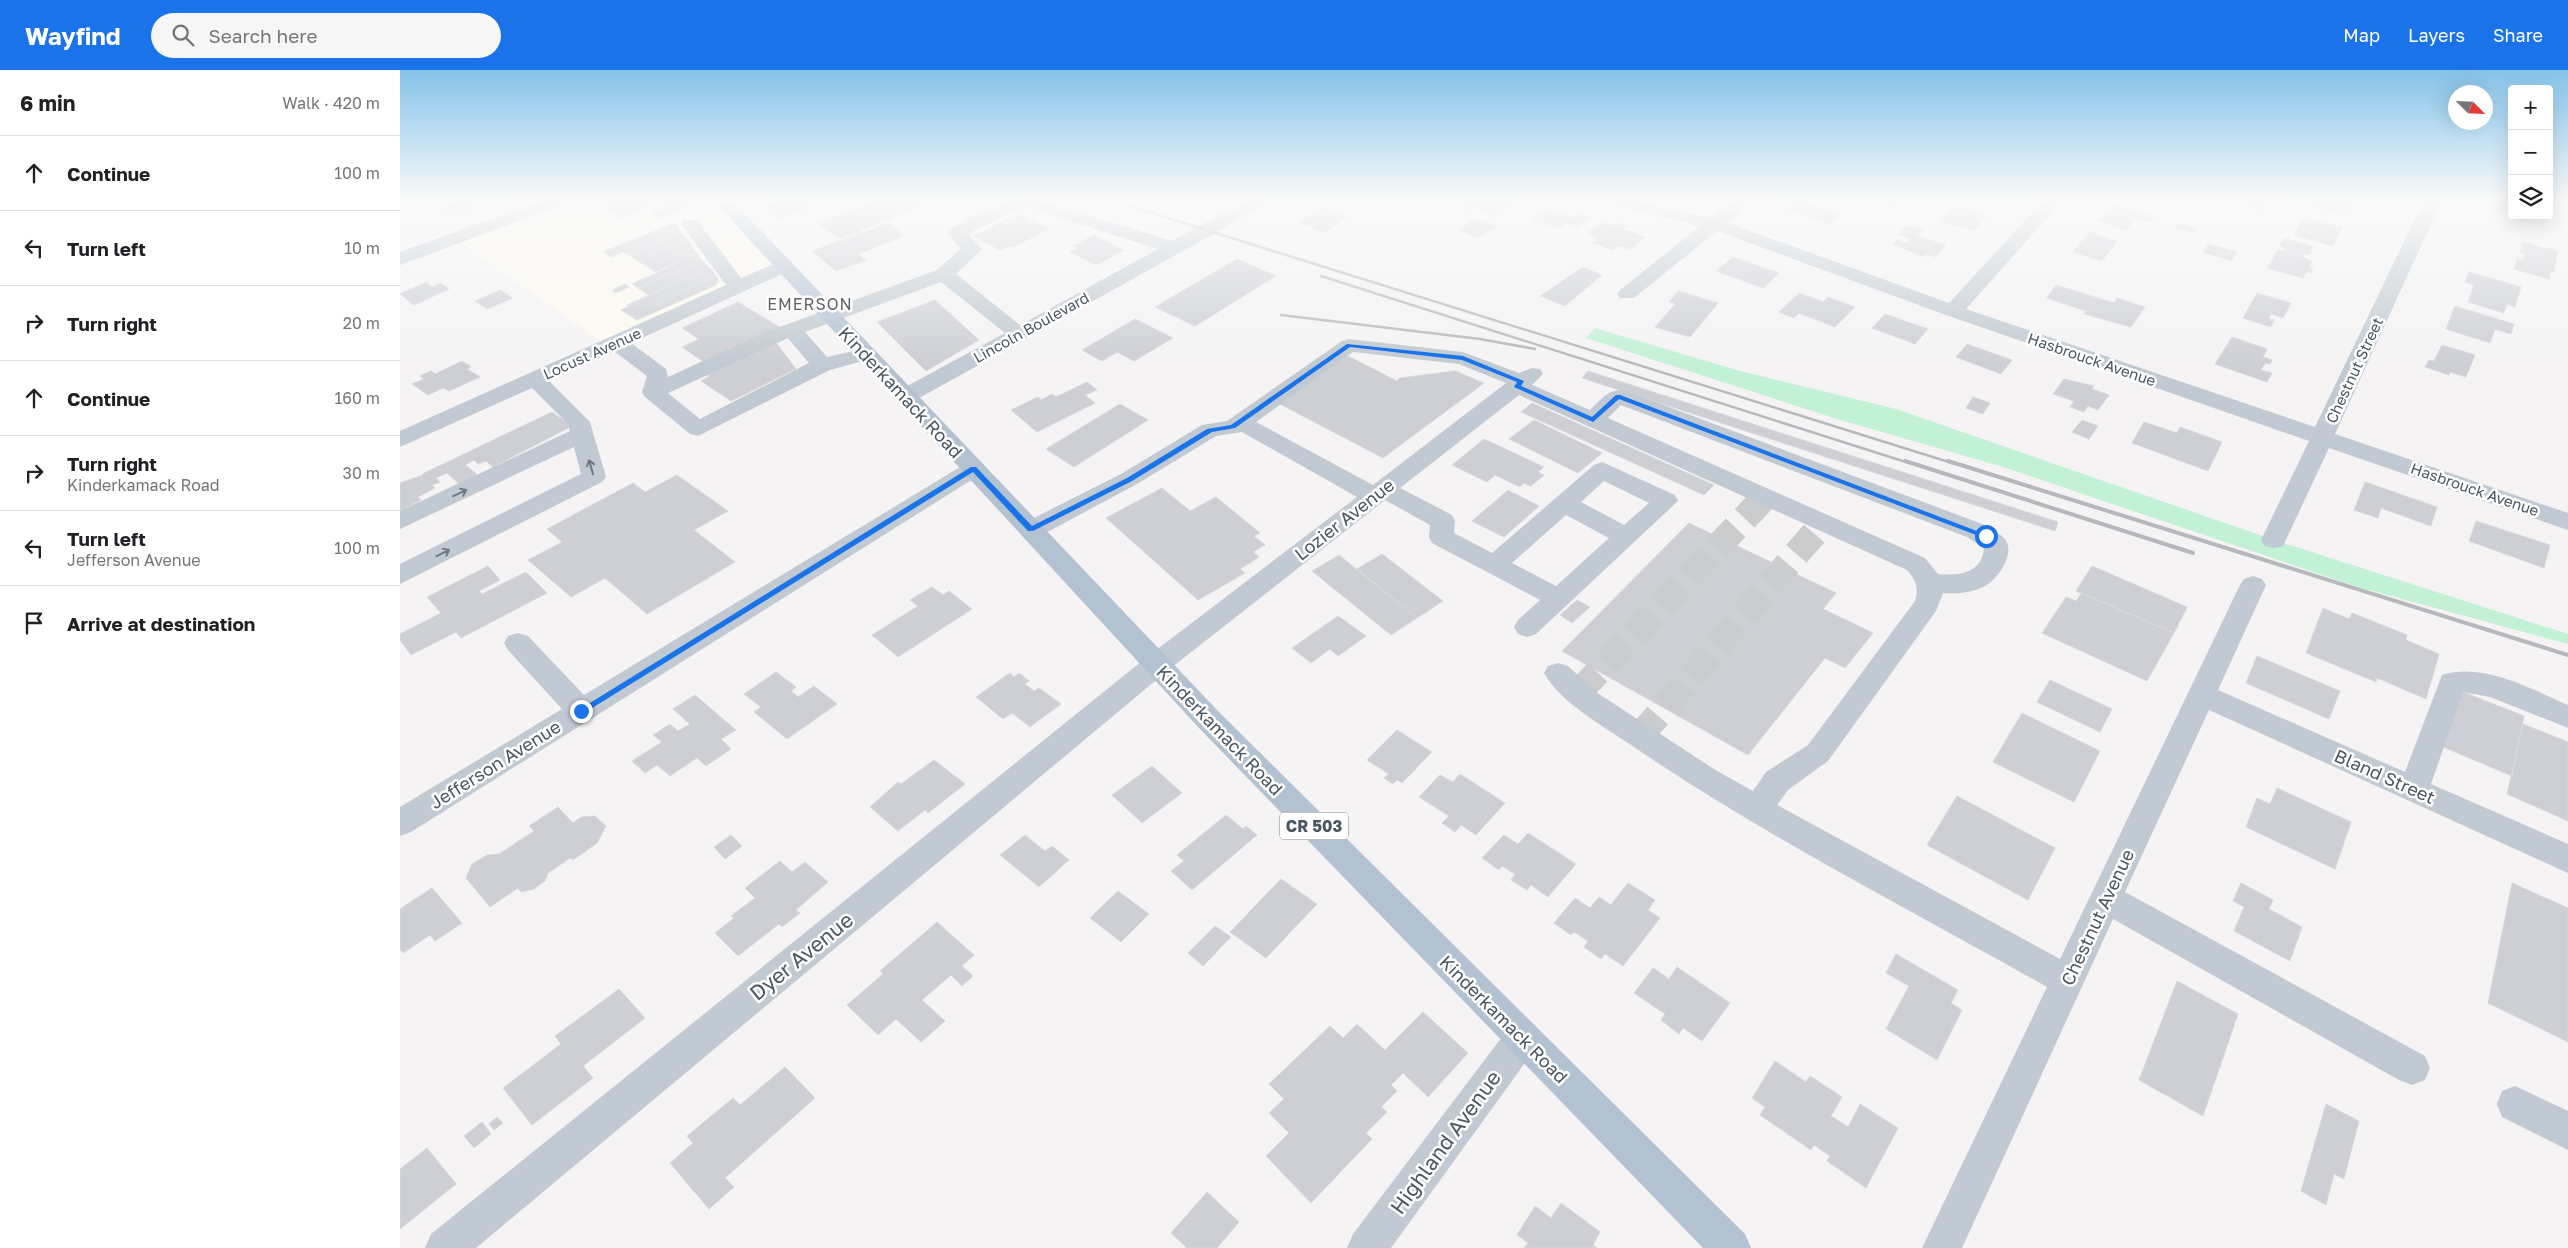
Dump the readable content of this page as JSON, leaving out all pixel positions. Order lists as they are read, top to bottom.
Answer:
{
  "streets": {
    "main road": ["Kinderkamack Road", "CR 503"],
    "street": [
      "Lincoln Boulevard",
      "Locust Avenue",
      "Hasbrouck Avenue",
      "Chestnut Street",
      "Lozier Avenue",
      "Jefferson Avenue",
      "Bland Street",
      "Chestnut Avenue",
      "Dyer Avenue",
      "Highland Avenue"
    ]
  },
  "crossings": [
    ["Lincoln Boulevard", "Kinderkamack Road"],
    ["Locust Avenue", "Kinderkamack Road"],
    ["Hasbrouck Avenue", "Chestnut Street"],
    ["Kinderkamack Road", "Lozier Avenue"],
    ["Kinderkamack Road", "Jefferson Avenue"],
    ["Kinderkamack Road", "Dyer Avenue"],
    ["Kinderkamack Road", "Highland Avenue"],
    ["Lozier Avenue", "Dyer Avenue"],
    ["Bland Street", "Chestnut Avenue"]
  ],
  "districts": ["EMERSON"],
  "north": "bottom right",
  "page": {
    "header": "Wayfind",
    "search": "Search here",
    "nav": ["Map", "Layers", "Share"],
    "heading": ["6 min", "Walk · 420 m"],
    "map_buttons": ["+", "−"],
    "list": [
      ["Continue", "100 m"],
      ["Turn left", "10 m"],
      ["Turn right", "20 m"],
      ["Continue", "160 m"],
      ["Turn right", "Kinderkamack Road", "30 m"],
      ["Turn left", "Jefferson Avenue", "100 m"],
      "Arrive at destination"
    ]
  }
}
